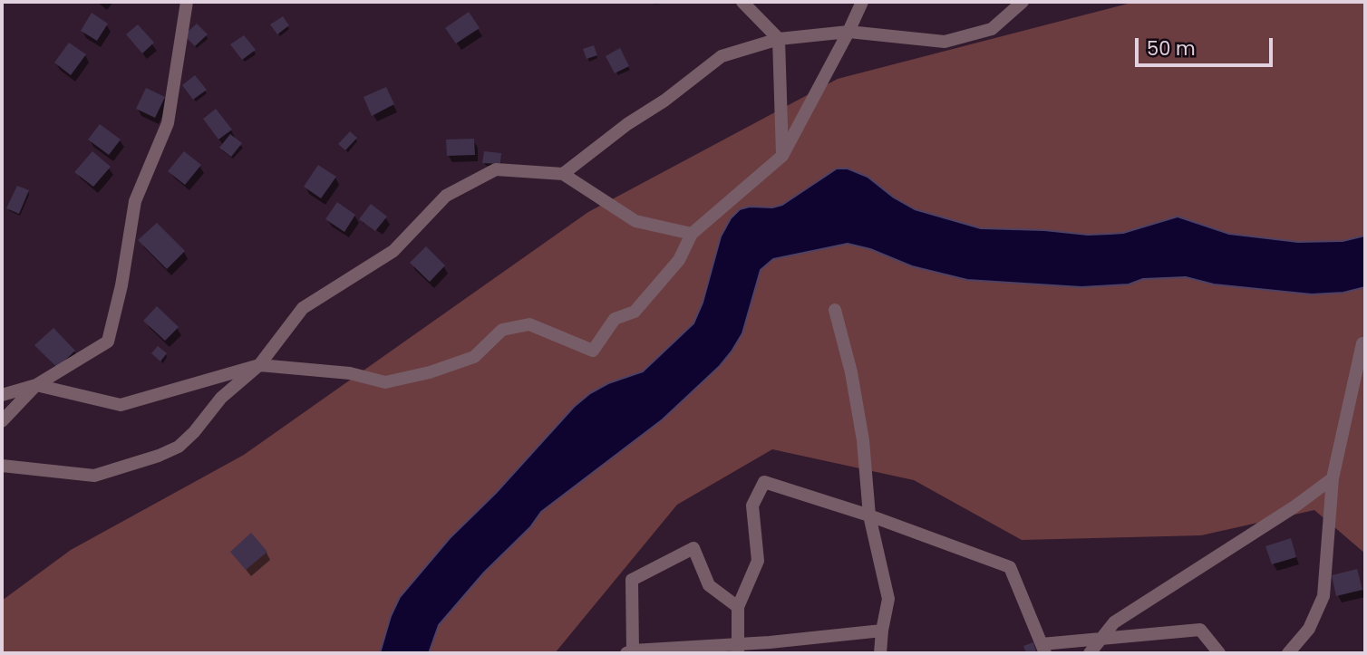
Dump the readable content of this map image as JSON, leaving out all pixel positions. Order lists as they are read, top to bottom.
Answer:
{
  "scale_bar": "50 m"
}
